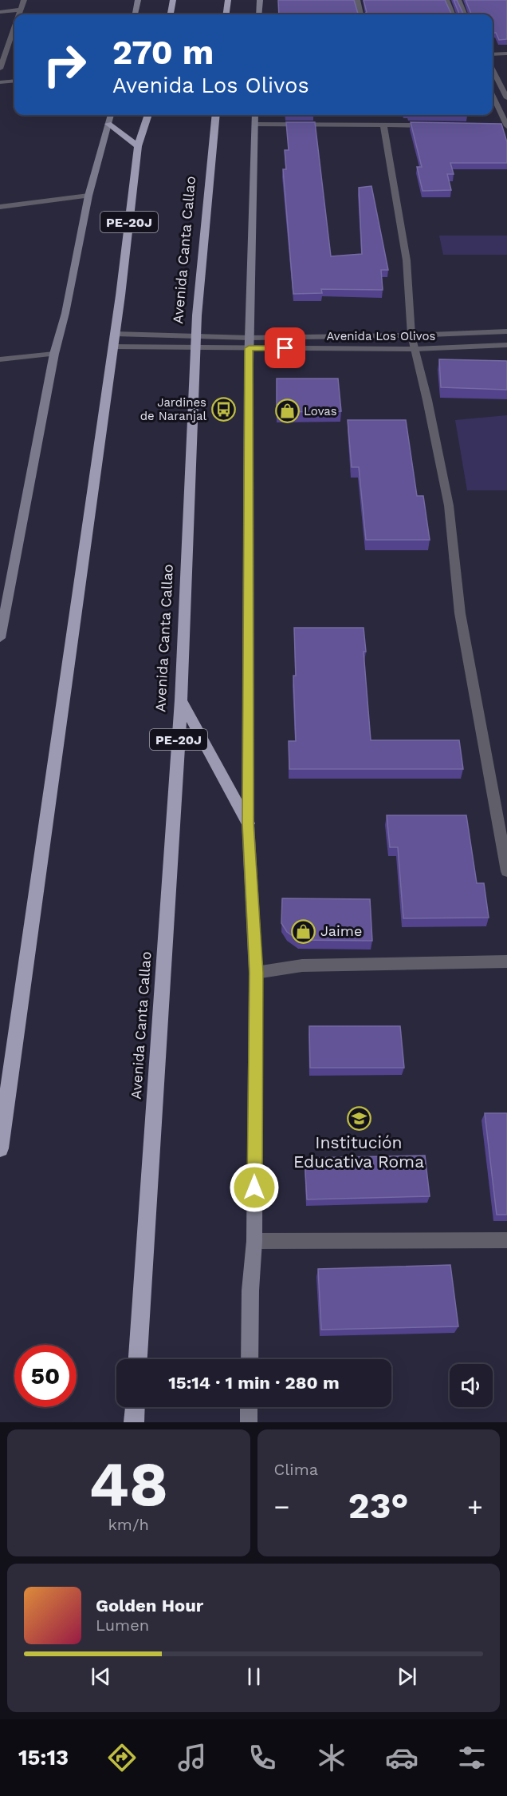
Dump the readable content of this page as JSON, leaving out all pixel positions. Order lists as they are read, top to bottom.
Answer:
{
  "streets": {
    "highway": ["PE-20J", "Avenida Canta Callao"],
    "street": ["Avenida Los Olivos"]
  },
  "crossings": [
    ["PE-20J", "Avenida Los Olivos"],
    ["Avenida Canta Callao", "Avenida Los Olivos"]
  ],
  "places": {
    "bus stop": ["Jardines de Naranjal"],
    "shop": ["Lovas", "Jaime"],
    "school or university": ["Institución Educativa Roma"]
  },
  "page": {
    "turn": ["270 m", "Avenida Los Olivos"],
    "limit": "50",
    "trip": "15:14 · 1 min · 280 m",
    "tile": [
      ["48", "km/h"],
      "Clima"
    ],
    "heat": ["−", "23°", "+"],
    "song": ["Golden Hour", "Lumen"],
    "tabs": "15:13"
  }
}
